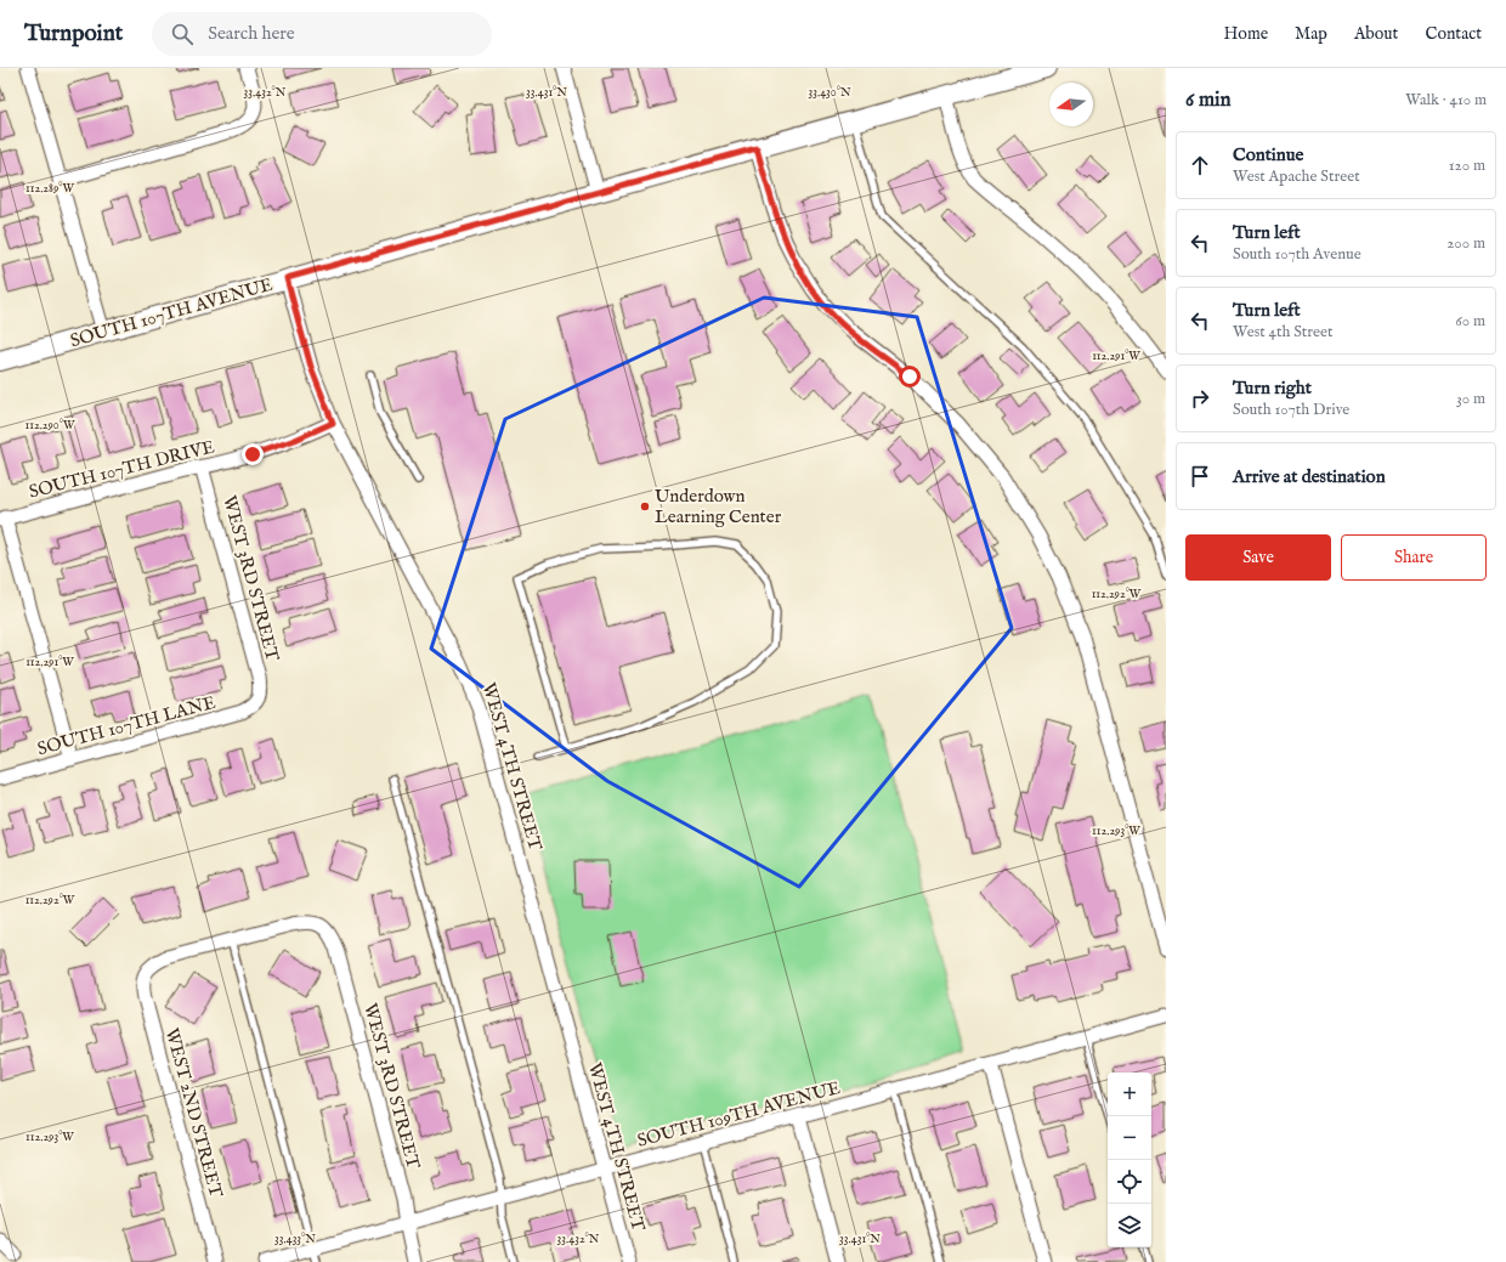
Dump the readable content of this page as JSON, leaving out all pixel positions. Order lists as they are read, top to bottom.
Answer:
{
  "streets": {
    "main road": ["SOUTH 107TH AVENUE"],
    "street": [
      "SOUTH 107TH DRIVE",
      "WEST 3RD STREET",
      "SOUTH 107TH LANE",
      "WEST 4TH STREET",
      "WEST 2ND STREET",
      "SOUTH 109TH AVENUE"
    ]
  },
  "crossings": [
    ["SOUTH 107TH AVENUE", "WEST 4TH STREET"],
    ["SOUTH 107TH DRIVE", "WEST 3RD STREET"],
    ["SOUTH 107TH DRIVE", "WEST 4TH STREET"],
    ["WEST 3RD STREET", "SOUTH 107TH LANE"],
    ["WEST 3RD STREET", "WEST 2ND STREET"],
    ["WEST 3RD STREET", "SOUTH 109TH AVENUE"],
    ["WEST 4TH STREET", "SOUTH 109TH AVENUE"]
  ],
  "places": ["Underdown Learning Center"],
  "north": "left",
  "page": {
    "header": "Turnpoint",
    "search": "Search here",
    "nav": [
      "Home",
      "Map",
      "About",
      "Contact"
    ],
    "heading": ["6 min", "Walk · 410 m"],
    "list": [
      ["Continue", "West Apache Street", "120 m"],
      ["Turn left", "South 107th Avenue", "200 m"],
      ["Turn left", "West 4th Street", "60 m"],
      ["Turn right", "South 107th Drive", "30 m"],
      "Arrive at destination"
    ],
    "buttons": ["Save", "Share"],
    "map_buttons": ["+", "−"]
  },
  "coordinates": [
    "33.432°N",
    "33.431°N",
    "33.430°N",
    "112.289°W",
    "112.291°W",
    "112.290°W",
    "112.292°W",
    "112.293°W",
    "33.433°N"
  ]
}
